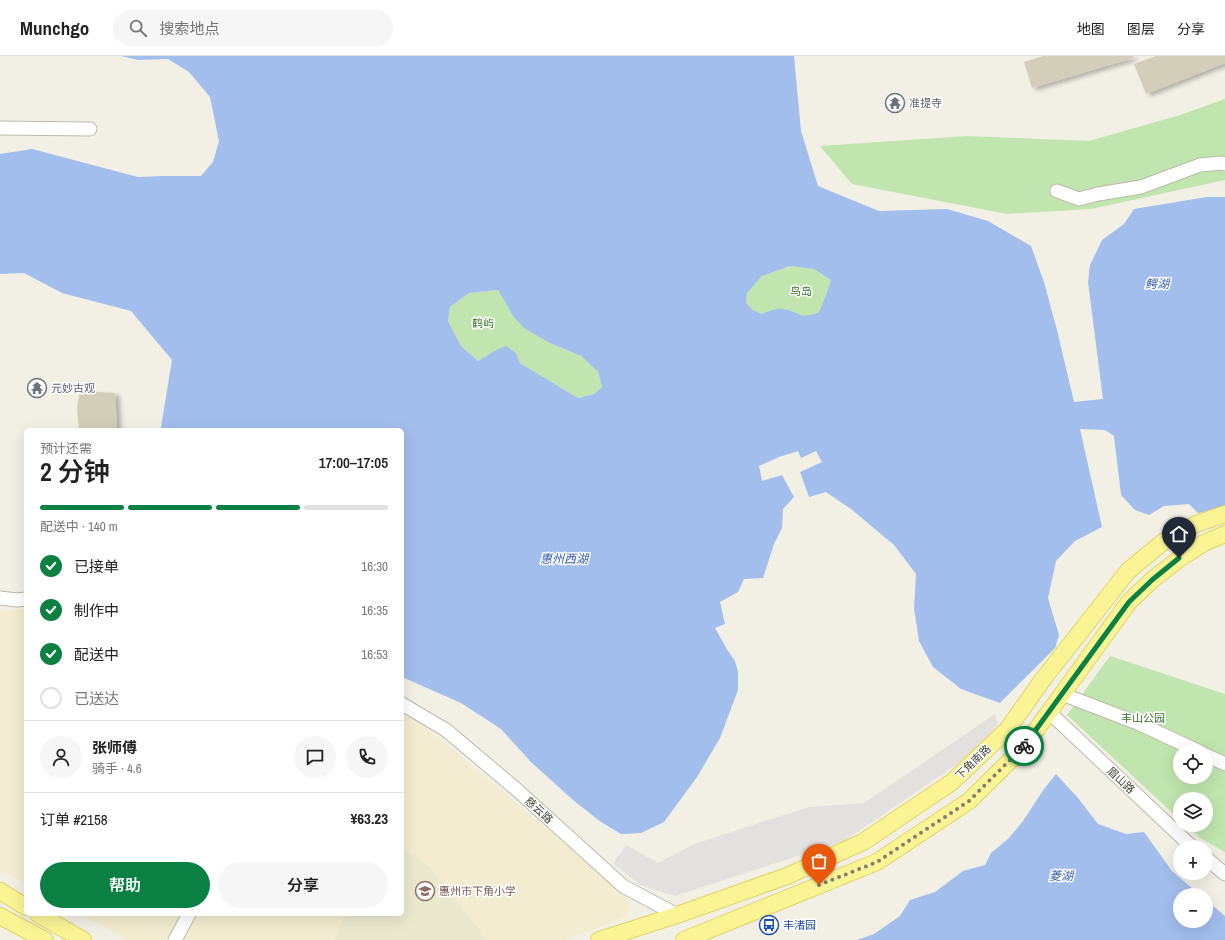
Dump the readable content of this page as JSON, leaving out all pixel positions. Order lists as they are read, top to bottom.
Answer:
{
  "streets": {
    "main road": ["下角南路"],
    "street": ["眉山路", "慈云路"]
  },
  "crossings": [
    ["下角南路", "慈云路"]
  ],
  "water": ["鳄湖", "惠州西湖", "菱湖"],
  "parks": ["鸟岛", "鹤屿", "丰山公园"],
  "places": {
    "temple": ["准提寺", "元妙古观"],
    "school or university": ["惠州市下角小学"],
    "bus stop": ["丰渚园"]
  },
  "page": {
    "header": "Munchgo",
    "search": "搜索地点",
    "nav": ["地图", "图层", "分享"],
    "heading": ["2 分钟", "预计还需", "17:00–17:05"],
    "panel": [
      "张师傅",
      "骑手 · 4.6",
      "订单 #2158",
      "¥63.23"
    ],
    "bar": "配送中 · 140 m",
    "list": [
      ["已接单", "16:30"],
      ["制作中", "16:35"],
      ["配送中", "16:53"],
      "已送达"
    ],
    "map_buttons": ["+", "−"],
    "buttons": ["帮助", "分享"]
  }
}
